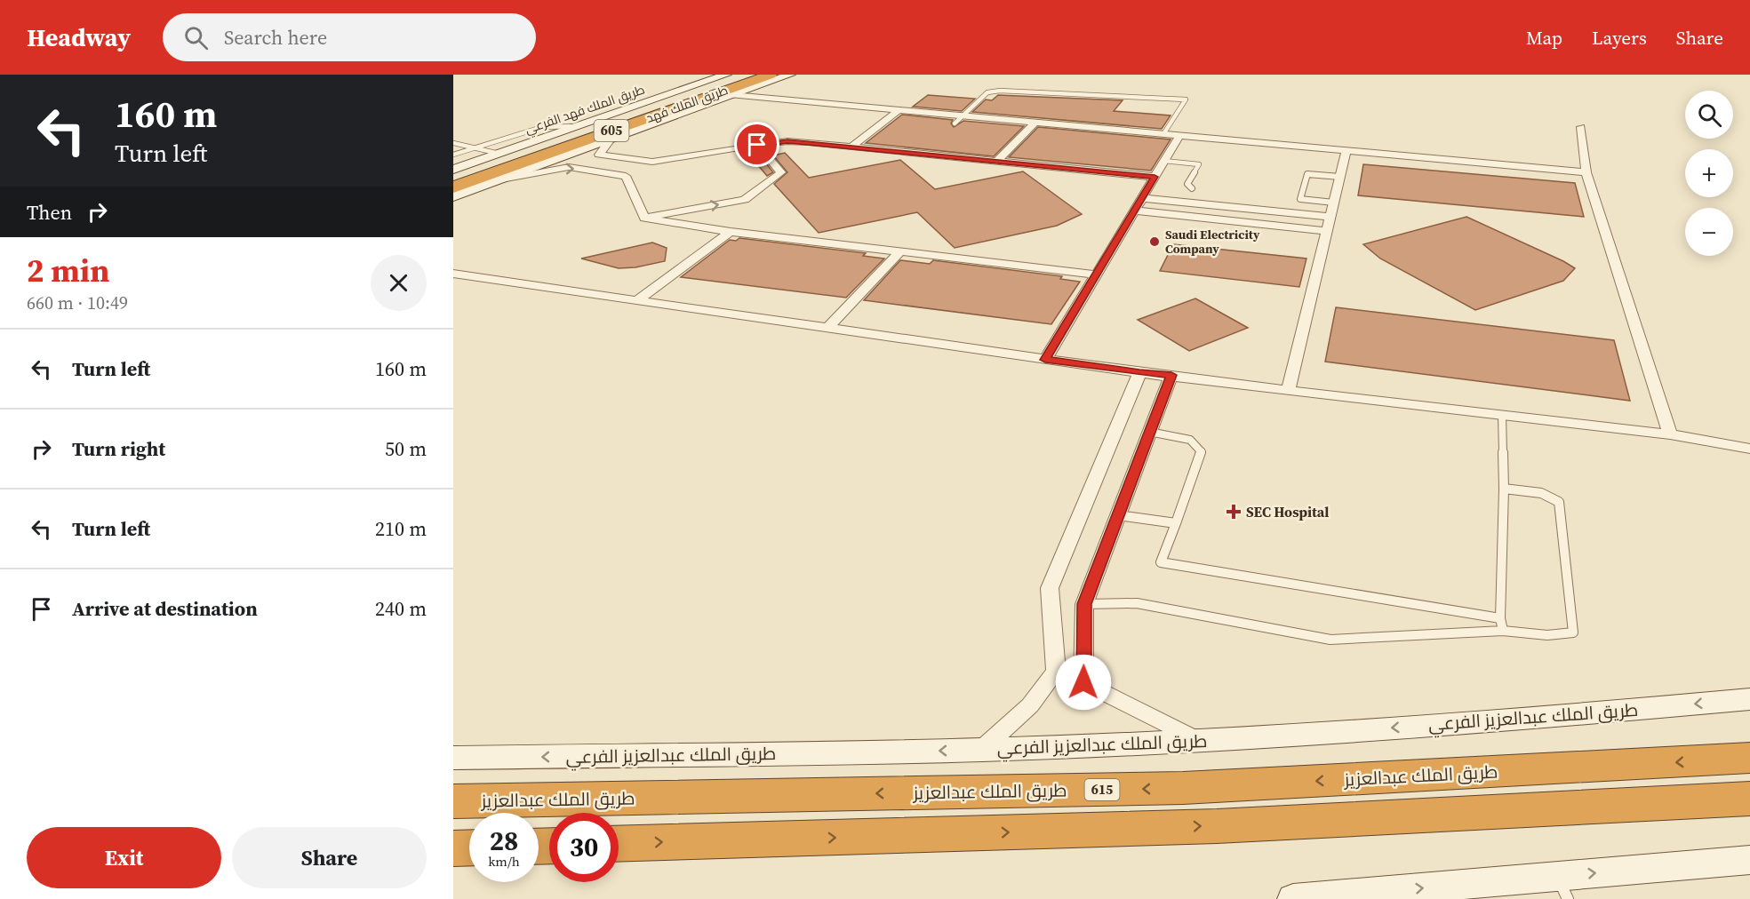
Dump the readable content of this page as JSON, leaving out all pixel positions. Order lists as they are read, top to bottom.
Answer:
{
  "streets": {
    "highway": [
      "طريق الملك فهد",
      "605",
      "طريق الملك عبدالعزيز",
      "615"
    ],
    "main road": ["طريق الملك فهد الفرعي", "طريق الملك عبدالعزيز الفرعي"]
  },
  "places": {
    "other": ["Saudi Electricity Company"],
    "health": ["SEC Hospital"]
  },
  "page": {
    "header": "Headway",
    "search": "Search here",
    "nav": ["Map", "Layers", "Share"],
    "turn": ["160 m", "Turn left"],
    "map_buttons": ["+", "−"],
    "then": "Then",
    "heading": ["2 min", "660 m · 10:49"],
    "list": [
      {
        "name": "Turn left",
        "value": "160 m"
      },
      {
        "name": "Turn right",
        "value": "50 m"
      },
      {
        "name": "Turn left",
        "value": "210 m"
      },
      {
        "name": "Arrive at destination",
        "value": "240 m"
      }
    ],
    "speed": "28 km/h",
    "limit": "30",
    "buttons": ["Exit", "Share"]
  }
}
